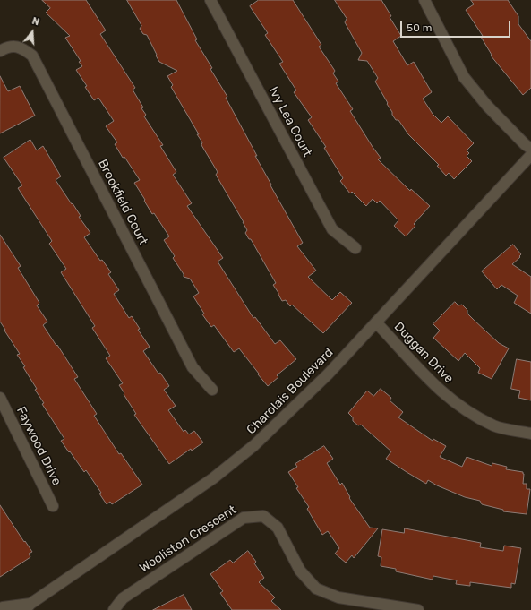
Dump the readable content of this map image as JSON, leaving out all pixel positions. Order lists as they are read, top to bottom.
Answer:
{
  "streets": {
    "street": [
      "Ivy Lea Court",
      "Brookfield Court",
      "Duggan Drive",
      "Charolais Boulevard",
      "Faywood Drive",
      "Wooliston Crescent"
    ]
  },
  "crossings": [
    ["Duggan Drive", "Charolais Boulevard"]
  ],
  "scale_bar": "50 m",
  "north": "top"
}
